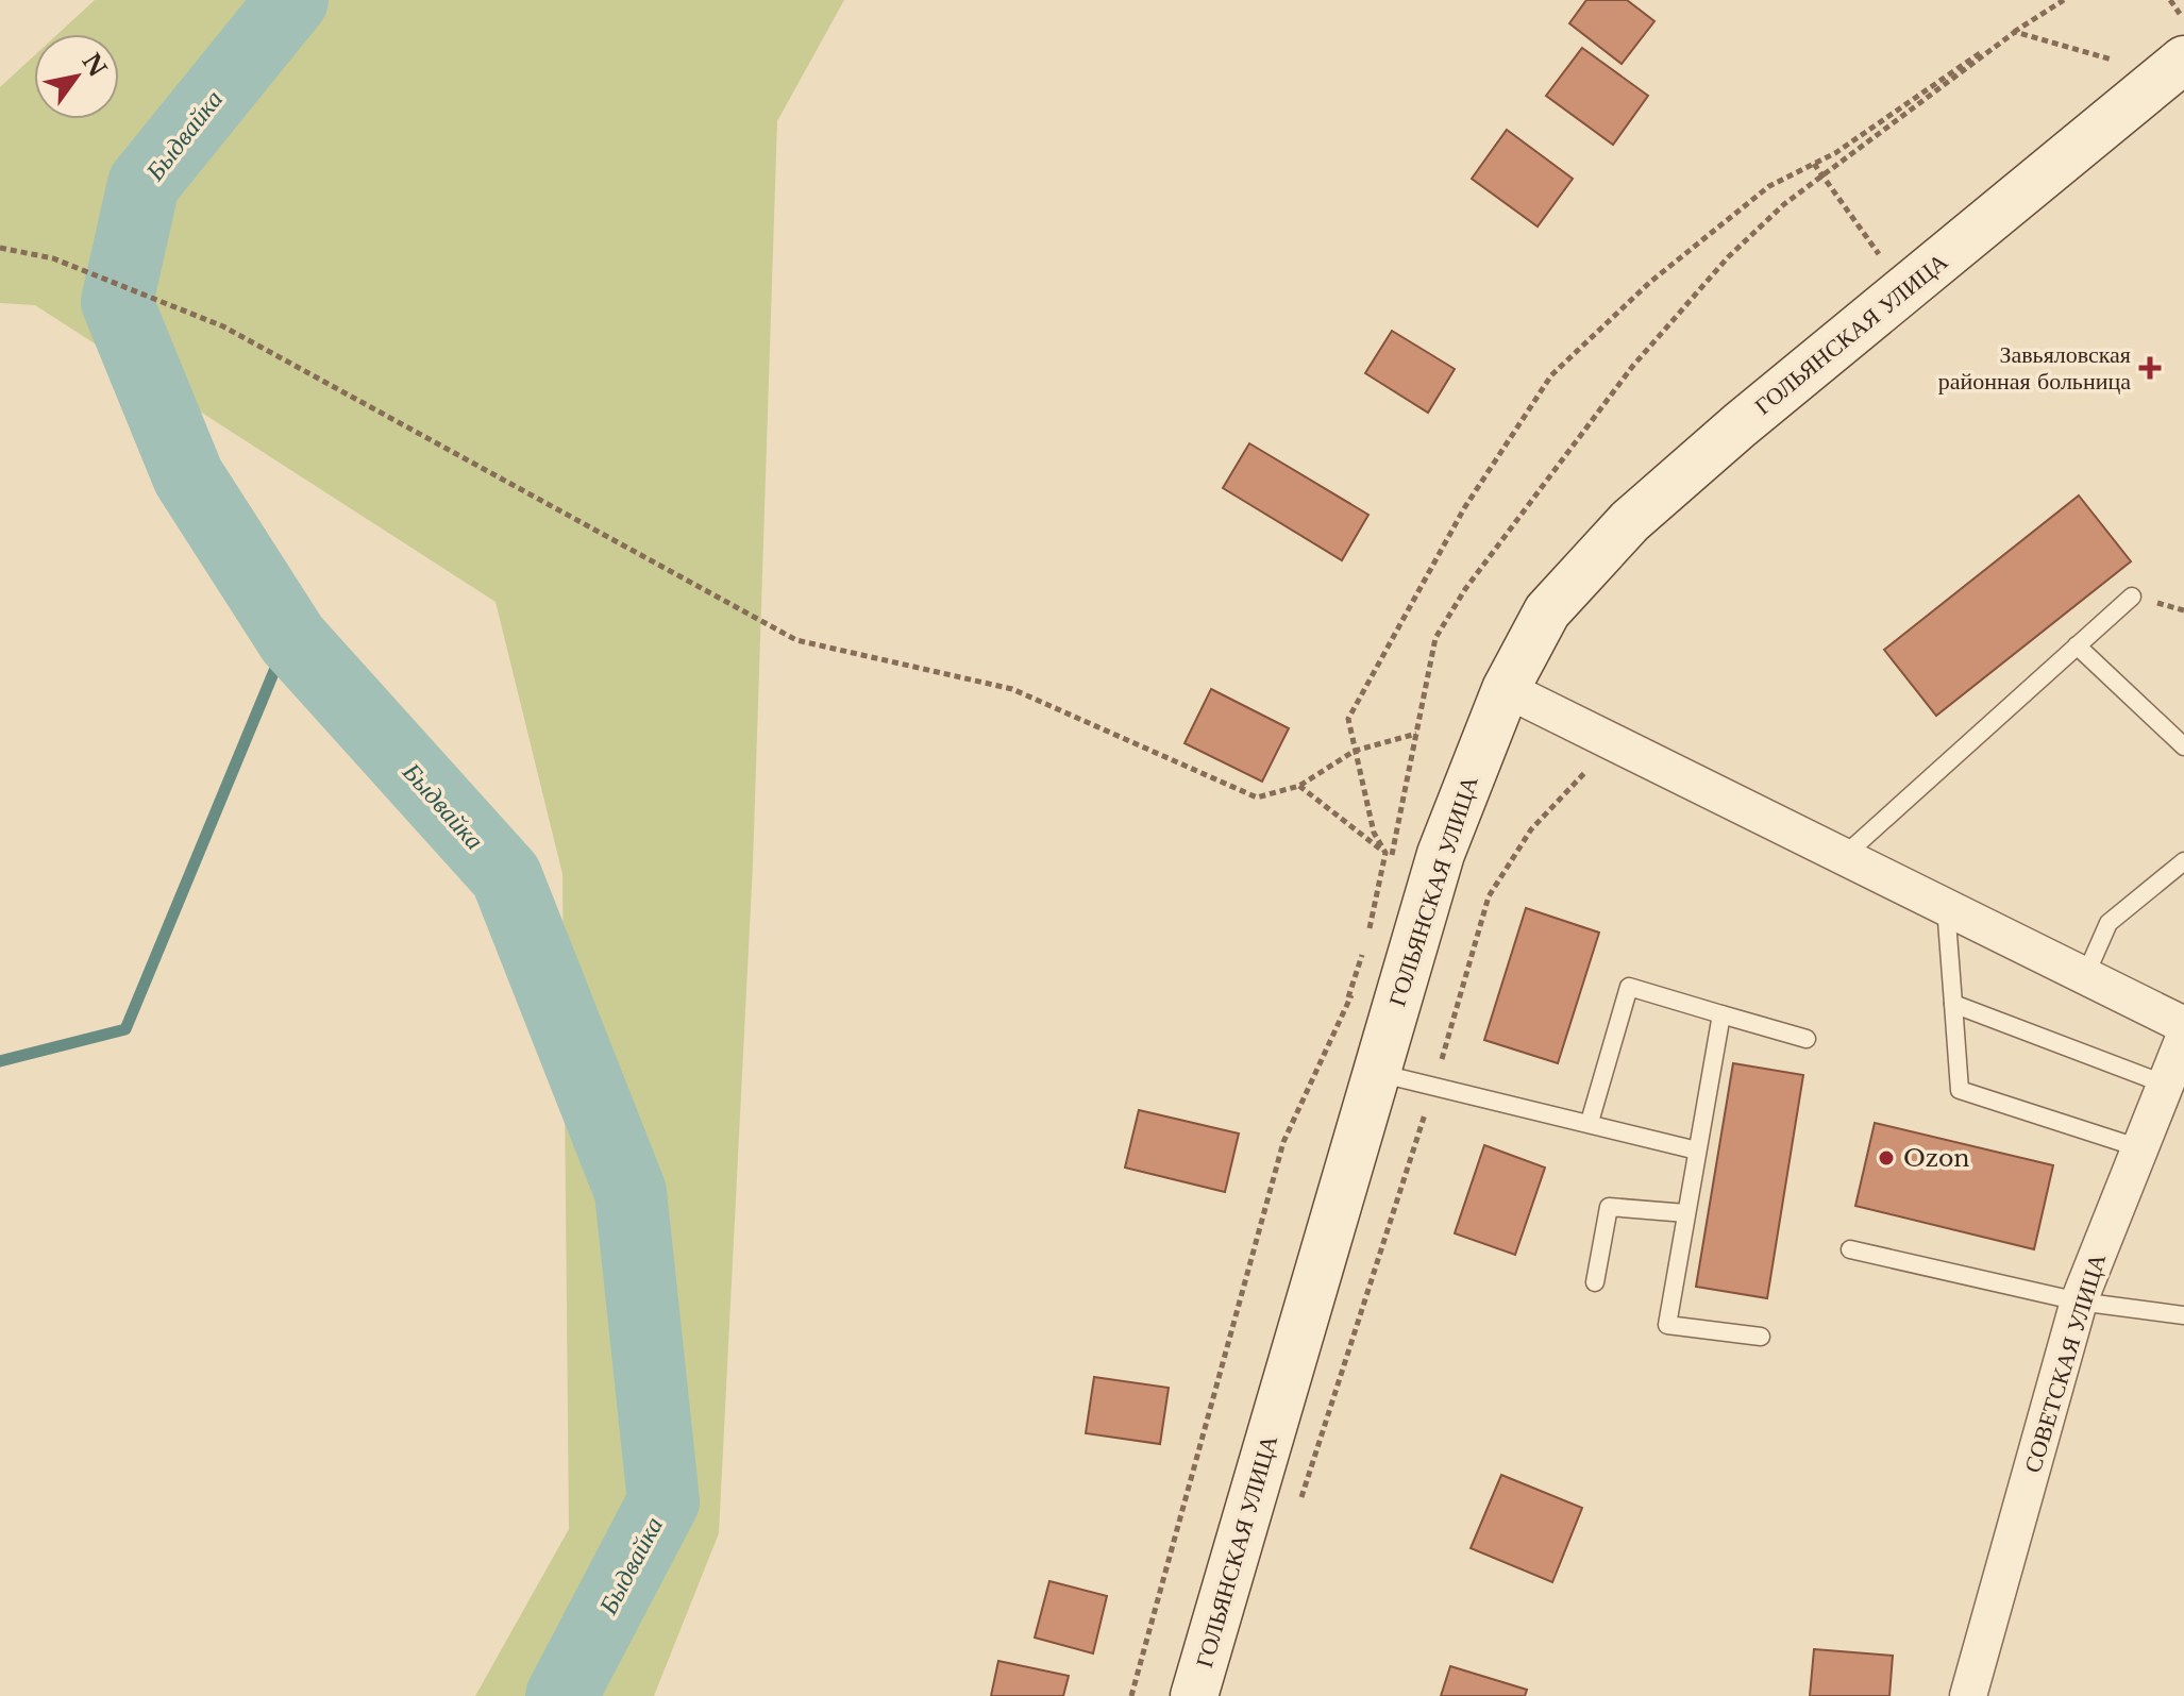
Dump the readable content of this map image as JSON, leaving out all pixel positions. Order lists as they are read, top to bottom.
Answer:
{
  "streets": {
    "main road": ["ГОЛЬЯНСКАЯ УЛИЦА"],
    "street": ["СОВЕТСКАЯ УЛИЦА"]
  },
  "water": ["Быдвайка"],
  "places": {
    "health": ["Завьяловская районная больница"],
    "other": ["Ozon"]
  },
  "north": "top right"
}
